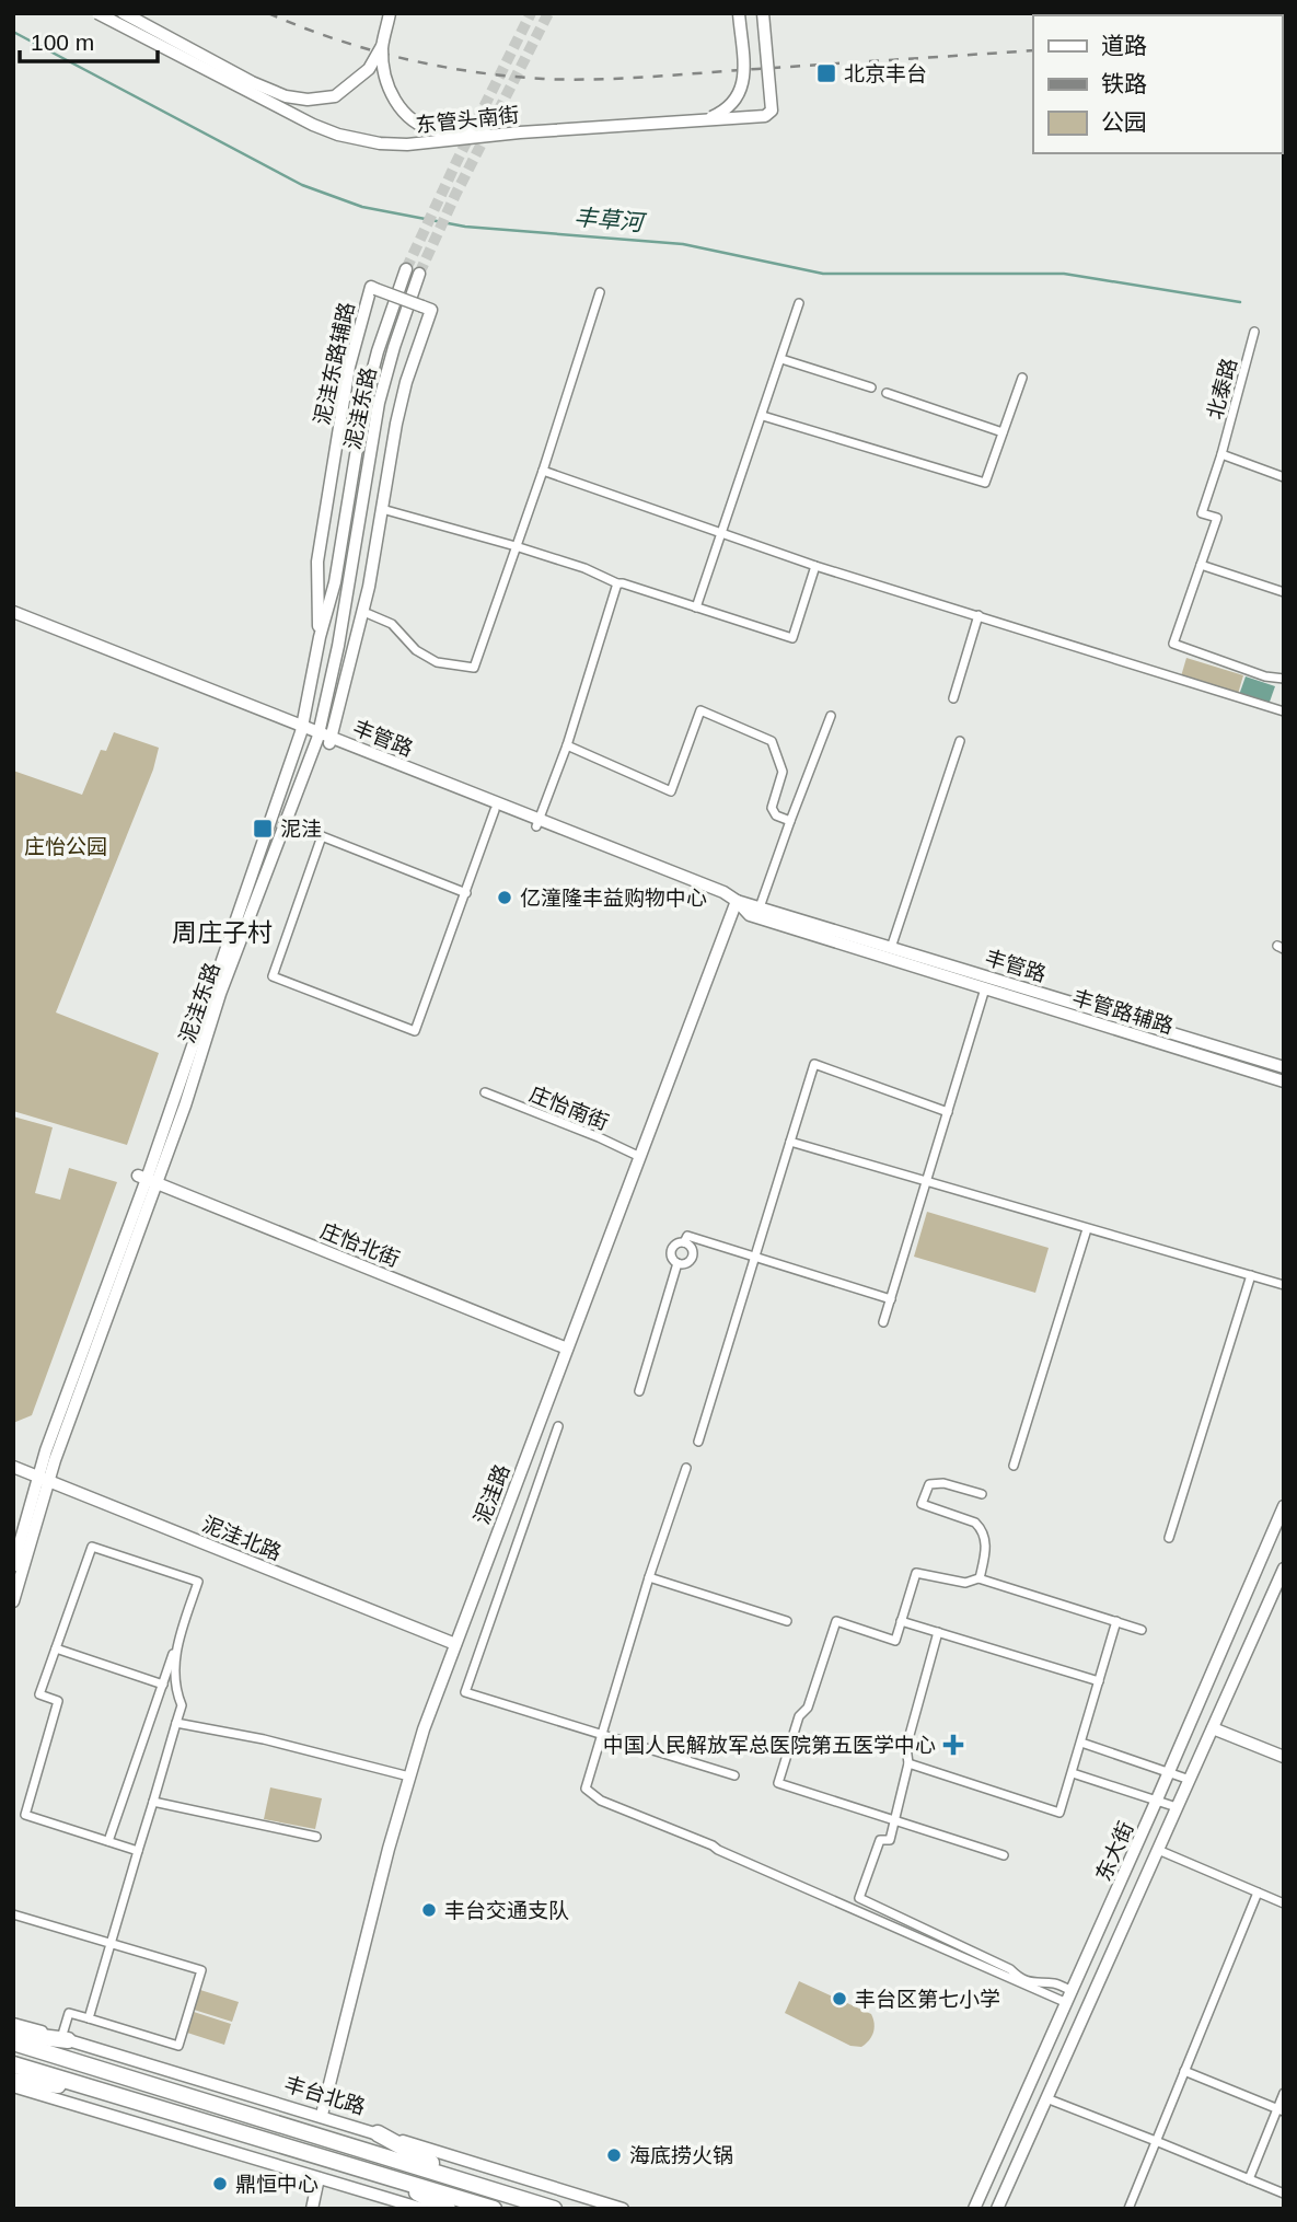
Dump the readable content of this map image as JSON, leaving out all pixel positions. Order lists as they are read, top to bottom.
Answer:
{
  "streets": {
    "highway": ["丰台北路"],
    "main road": [
      "东管头南街",
      "泥洼东路辅路",
      "泥洼东路",
      "丰管路",
      "丰管路辅路",
      "庄怡北街",
      "泥洼路",
      "泥洼北路",
      "东大街"
    ],
    "street": ["北泰路", "庄怡南街"]
  },
  "crossings": [
    ["泥洼东路辅路", "泥洼东路"],
    ["泥洼东路辅路", "丰管路"],
    ["泥洼东路", "丰管路"],
    ["泥洼东路", "庄怡北街"],
    ["泥洼东路", "泥洼北路"],
    ["丰管路", "丰管路辅路"],
    ["丰管路", "泥洼路"],
    ["丰管路辅路", "泥洼路"],
    ["庄怡南街", "泥洼路"],
    ["庄怡北街", "泥洼路"],
    ["泥洼路", "泥洼北路"],
    ["泥洼路", "丰台北路"]
  ],
  "districts": ["周庄子村"],
  "water": ["丰草河"],
  "parks": ["庄怡公园"],
  "places": {
    "transit": ["北京丰台", "泥洼"],
    "other": [
      "亿潼隆丰益购物中心",
      "丰台交通支队",
      "丰台区第七小学",
      "海底捞火锅",
      "鼎恒中心"
    ],
    "health": ["中国人民解放军总医院第五医学中心"]
  },
  "legend": ["道路", "铁路", "公园"],
  "scale_bar": "100 m"
}
